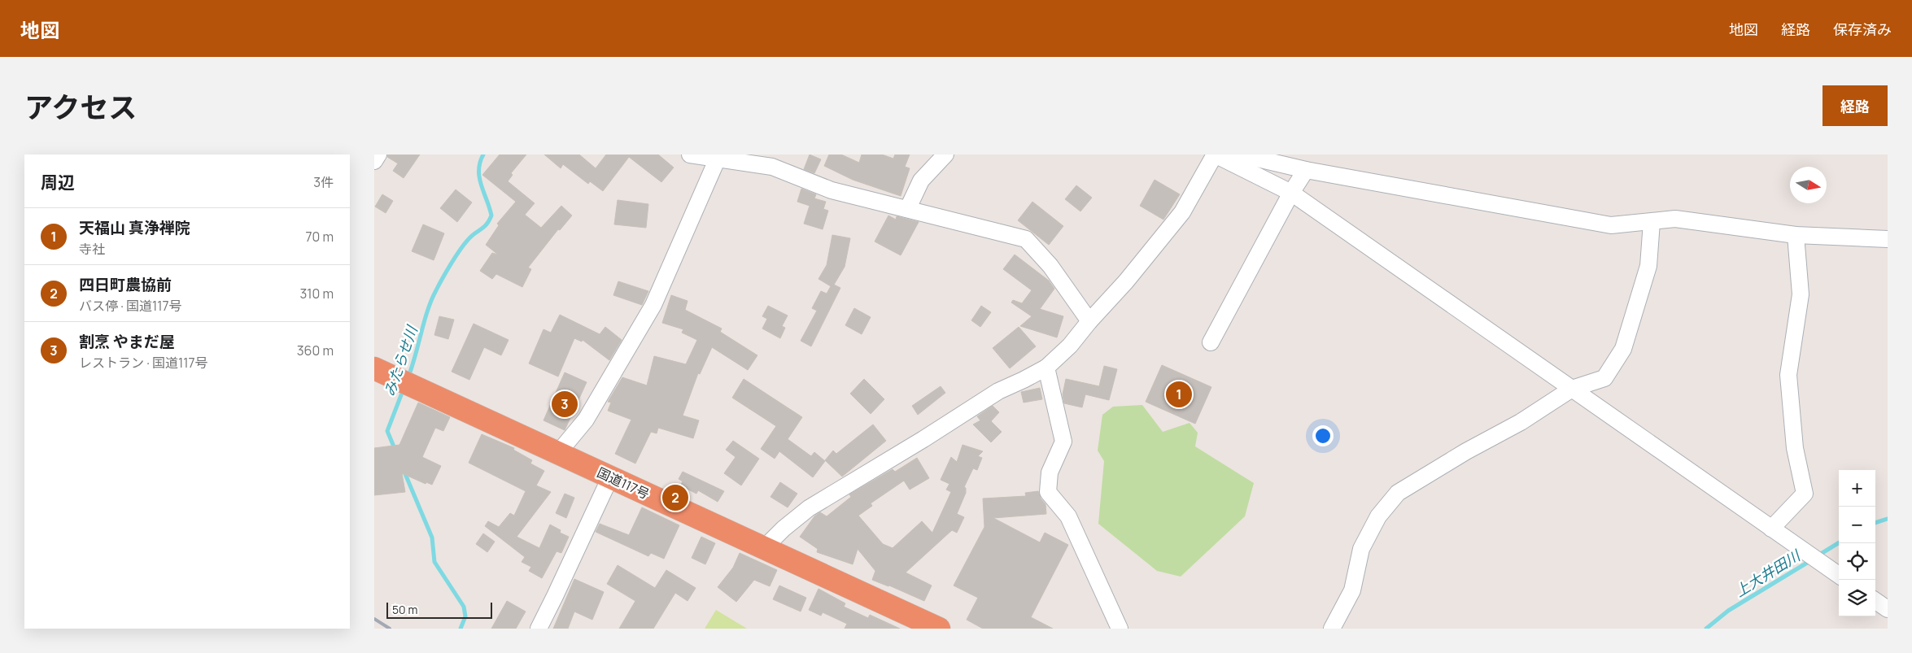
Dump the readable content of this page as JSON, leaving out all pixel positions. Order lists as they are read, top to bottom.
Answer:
{
  "streets": {
    "highway": ["国道117号"]
  },
  "water": ["みたらせ川", "上大井田川"],
  "scale_bar": "50 m",
  "north": "right",
  "page": {
    "header": "地図",
    "nav": ["地図", "経路", "保存済み"],
    "title": "アクセス",
    "buttons": "経路",
    "heading": ["周辺", "3件"],
    "list": [
      {
        "mark": "1",
        "name": "天福山 真浄禅院",
        "note": "寺社",
        "value": "70 m"
      },
      {
        "mark": "2",
        "name": "四日町農協前",
        "note": "バス停 · 国道117号",
        "value": "310 m"
      },
      {
        "mark": "3",
        "name": "割烹 やまだ屋",
        "note": "レストラン · 国道117号",
        "value": "360 m"
      }
    ],
    "pins": ["1", "3", "2"],
    "map_buttons": ["+", "−"],
    "scale": "50 m"
  }
}
